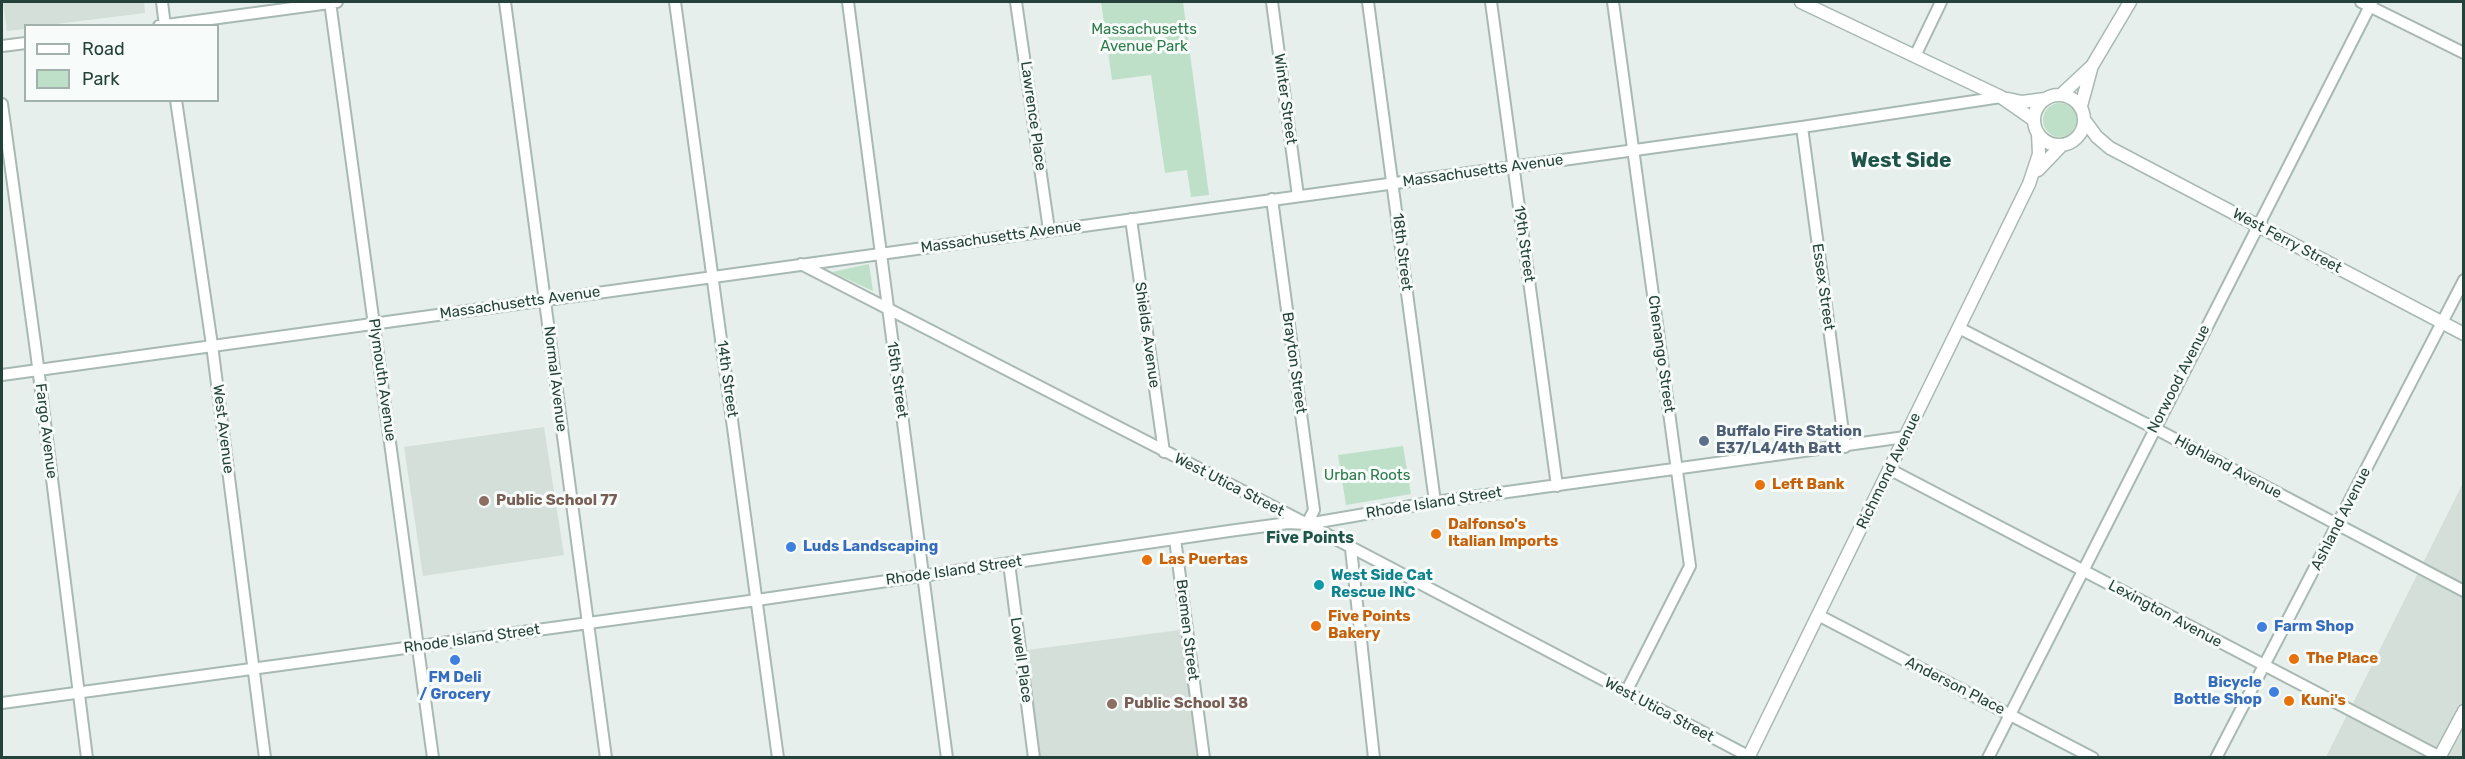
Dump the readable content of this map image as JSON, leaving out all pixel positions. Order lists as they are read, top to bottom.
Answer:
{
  "streets": {
    "street": [
      "Winter Street",
      "Lawrence Place",
      "Massachusetts Avenue",
      "West Ferry Street",
      "19th Street",
      "18th Street",
      "Essex Street",
      "Shields Avenue",
      "Chenango Street",
      "Brayton Street",
      "Normal Avenue",
      "14th Street",
      "Norwood Avenue",
      "Plymouth Avenue",
      "15th Street",
      "West Avenue",
      "Fargo Avenue",
      "Highland Avenue",
      "Richmond Avenue",
      "West Utica Street",
      "Rhode Island Street",
      "Ashland Avenue",
      "Lexington Avenue",
      "Bremen Street",
      "Lowell Place",
      "Anderson Place"
    ]
  },
  "crossings": [
    ["Winter Street", "Massachusetts Avenue"],
    ["Lawrence Place", "Massachusetts Avenue"],
    ["Massachusetts Avenue", "19th Street"],
    ["Massachusetts Avenue", "18th Street"],
    ["Massachusetts Avenue", "Essex Street"],
    ["Massachusetts Avenue", "Shields Avenue"],
    ["Massachusetts Avenue", "Chenango Street"],
    ["Massachusetts Avenue", "Brayton Street"],
    ["Massachusetts Avenue", "Normal Avenue"],
    ["Massachusetts Avenue", "14th Street"],
    ["Massachusetts Avenue", "Plymouth Avenue"],
    ["Massachusetts Avenue", "15th Street"],
    ["Massachusetts Avenue", "West Avenue"],
    ["Massachusetts Avenue", "Fargo Avenue"],
    ["Massachusetts Avenue", "West Utica Street"],
    ["West Ferry Street", "Norwood Avenue"],
    ["West Ferry Street", "Richmond Avenue"],
    ["West Ferry Street", "Ashland Avenue"],
    ["19th Street", "Rhode Island Street"],
    ["18th Street", "Rhode Island Street"],
    ["Essex Street", "Rhode Island Street"],
    ["Shields Avenue", "West Utica Street"],
    ["Chenango Street", "West Utica Street"],
    ["Chenango Street", "Rhode Island Street"],
    ["Brayton Street", "West Utica Street"],
    ["Brayton Street", "Rhode Island Street"],
    ["Normal Avenue", "Rhode Island Street"],
    ["14th Street", "Rhode Island Street"],
    ["Norwood Avenue", "Highland Avenue"],
    ["Norwood Avenue", "Lexington Avenue"],
    ["Norwood Avenue", "Anderson Place"],
    ["Plymouth Avenue", "Rhode Island Street"],
    ["15th Street", "West Utica Street"],
    ["15th Street", "Rhode Island Street"],
    ["West Avenue", "Rhode Island Street"],
    ["Fargo Avenue", "Rhode Island Street"],
    ["Highland Avenue", "Richmond Avenue"],
    ["Highland Avenue", "Ashland Avenue"],
    ["Richmond Avenue", "West Utica Street"],
    ["Richmond Avenue", "Rhode Island Street"],
    ["Richmond Avenue", "Lexington Avenue"],
    ["Richmond Avenue", "Anderson Place"],
    ["West Utica Street", "Rhode Island Street"],
    ["Rhode Island Street", "Bremen Street"],
    ["Rhode Island Street", "Lowell Place"],
    ["Ashland Avenue", "Lexington Avenue"]
  ],
  "districts": ["West Side", "Five Points"],
  "parks": ["Massachusetts Avenue Park", "Urban Roots"],
  "places": [
    "Buffalo Fire Station E37/L4/4th Batt",
    "Left Bank",
    "Public School 77",
    "Dalfonso's Italian Imports",
    "Luds Landscaping",
    "Las Puertas",
    "West Side Cat Rescue INC",
    "Five Points Bakery",
    "Farm Shop",
    "The Place",
    "FM Deli / Grocery",
    "Bicycle Bottle Shop",
    "Kuni's",
    "Public School 38"
  ],
  "legend": ["Road", "Park"]
}
